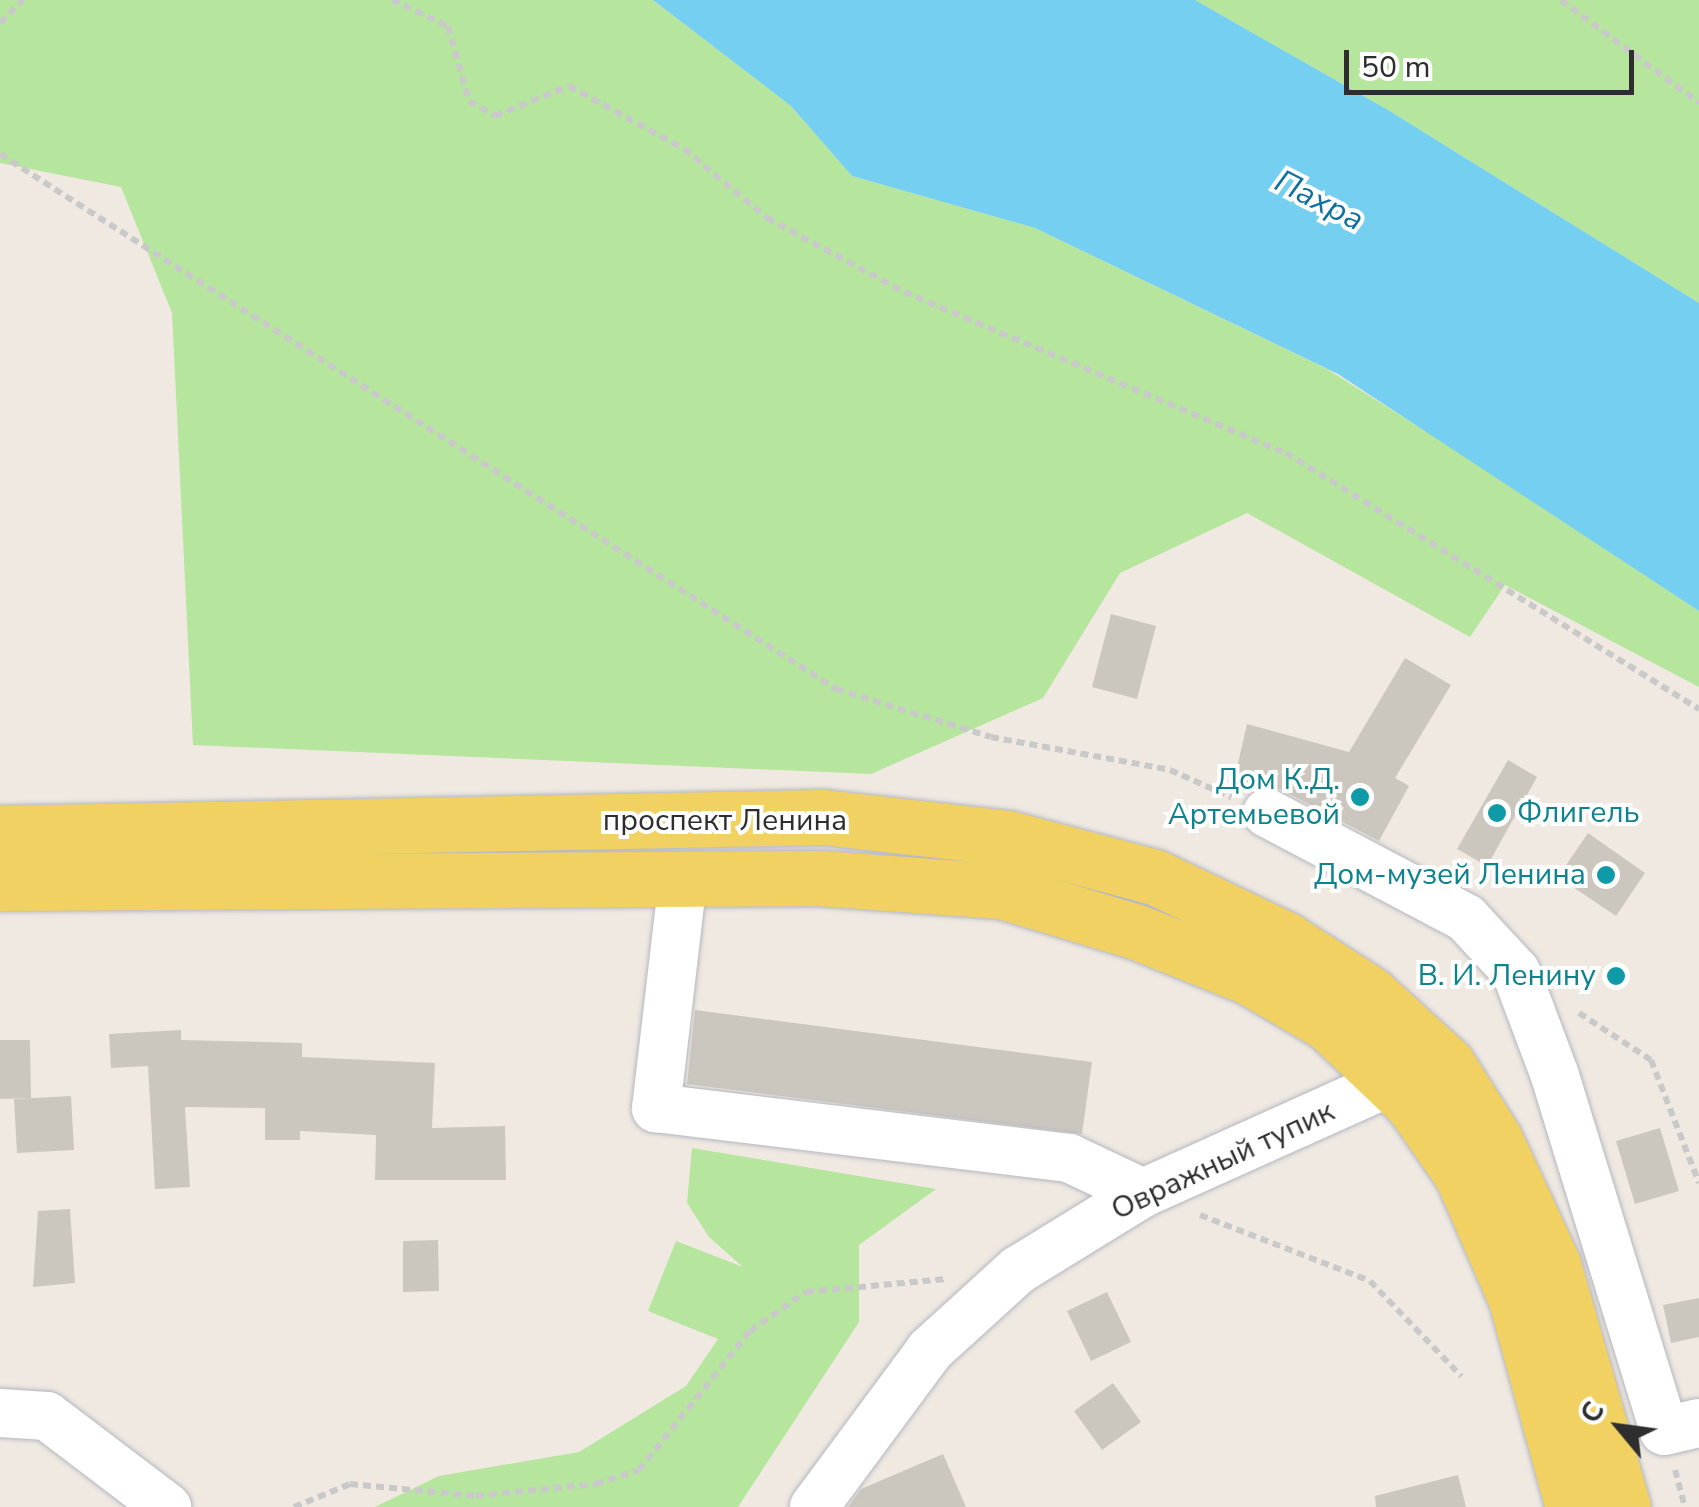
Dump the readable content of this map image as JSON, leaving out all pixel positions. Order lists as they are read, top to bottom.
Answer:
{
  "streets": {
    "main road": ["проспект Ленина"],
    "street": ["Овражный тупик"]
  },
  "crossings": [
    ["проспект Ленина", "Овражный тупик"]
  ],
  "water": ["Пахра"],
  "places": [
    "Дом К.Д. Артемьевой",
    "Флигель",
    "Дом-музей Ленина",
    "В. И. Ленину"
  ],
  "scale_bar": "50 m",
  "north": "top left"
}
